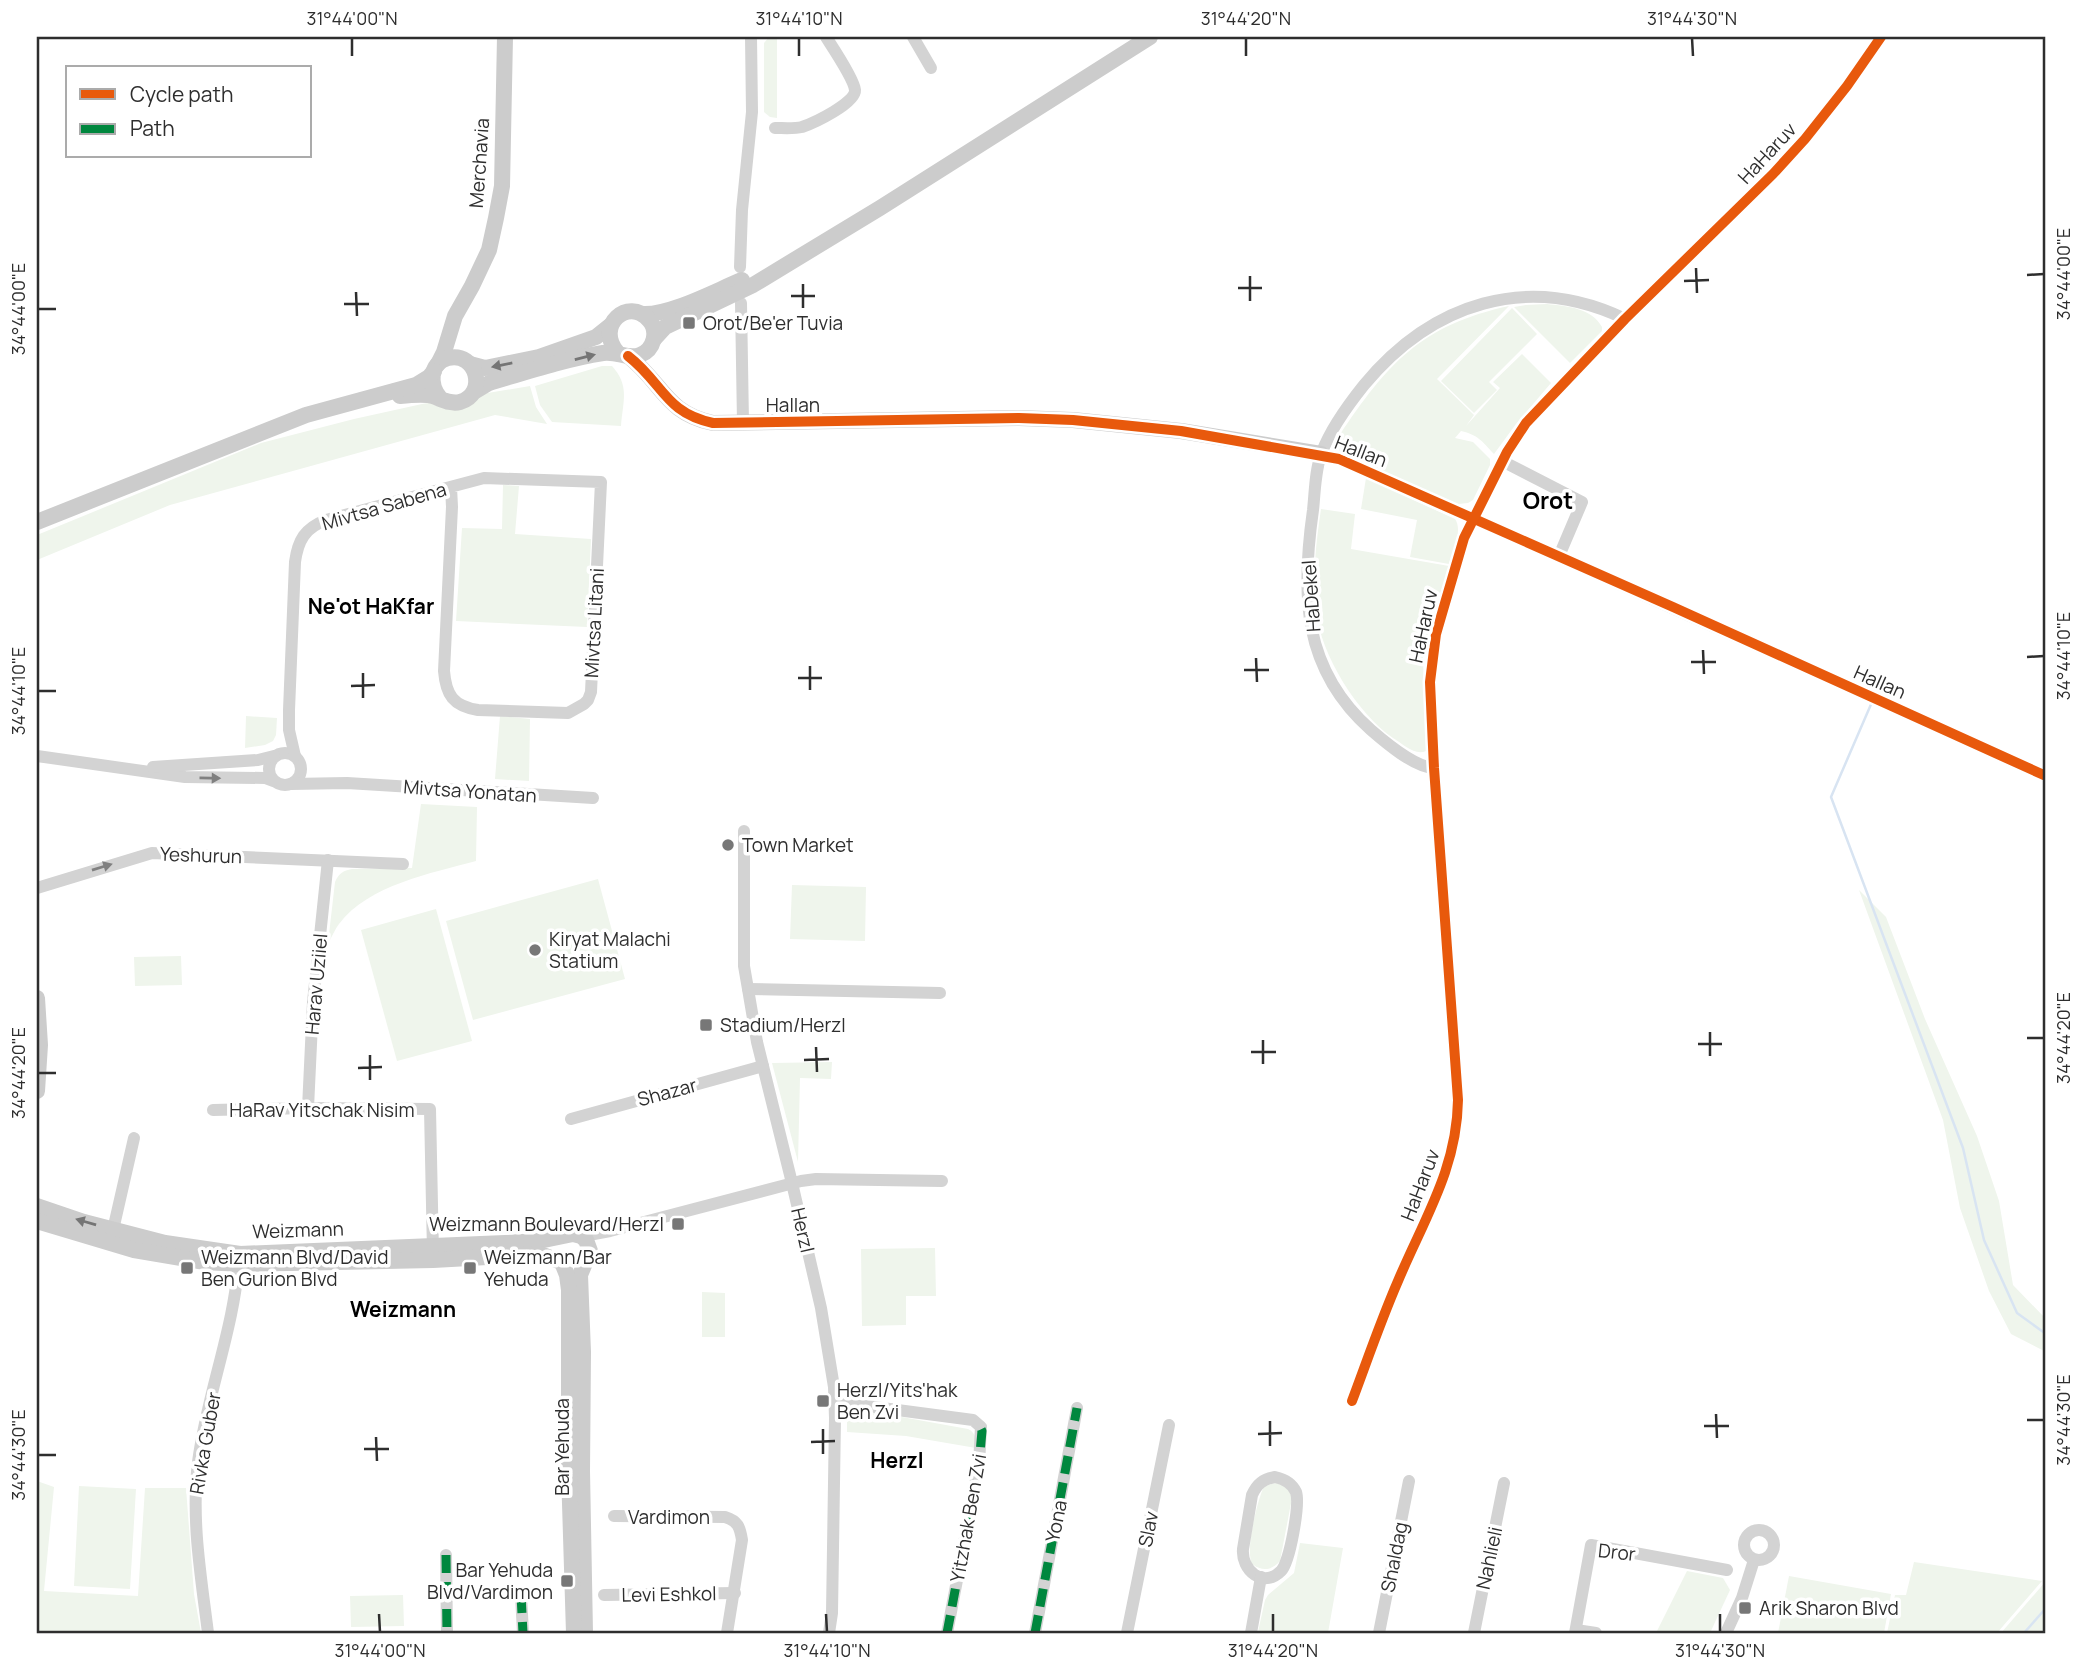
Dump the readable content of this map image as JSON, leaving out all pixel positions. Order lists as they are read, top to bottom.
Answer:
{
  "streets": {
    "street": [
      "HaHaruv",
      "Merchavia",
      "HaIlan",
      "Mivtsa Sabena",
      "HaDekel",
      "Mivtsa Litani",
      "Mivtsa Yonatan",
      "Yeshurun",
      "Harav Uziiel",
      "Shazar",
      "HaRav Yitschak Nisim",
      "Weizmann",
      "Herzl",
      "Rivka Guber",
      "Bar Yehuda",
      "Vardimon",
      "Yitzhak Ben Zvi",
      "Yona",
      "Slav",
      "Dror",
      "Shaldag",
      "Nahlieli",
      "Levi Eshkol"
    ]
  },
  "crossings": [
    ["HaHaruv", "HaIlan"],
    ["HaHaruv", "HaDekel"],
    ["HaIlan", "HaDekel"],
    ["Mivtsa Sabena", "Mivtsa Litani"],
    ["Mivtsa Sabena", "Mivtsa Yonatan"],
    ["Yeshurun", "Harav Uziiel"],
    ["Harav Uziiel", "HaRav Yitschak Nisim"],
    ["Shazar", "Herzl"],
    ["HaRav Yitschak Nisim", "Weizmann"],
    ["Weizmann", "Herzl"],
    ["Weizmann", "Rivka Guber"],
    ["Weizmann", "Bar Yehuda"],
    ["Herzl", "Yitzhak Ben Zvi"],
    ["Vardimon", "Levi Eshkol"]
  ],
  "districts": [
    "Orot",
    "Ne'ot HaKfar",
    "Weizmann",
    "Herzl"
  ],
  "places": {
    "transit": [
      "Orot/Be'er Tuvia",
      "Stadium/Herzl",
      "Weizmann Boulevard/Herzl",
      "Weizmann Blvd/David Ben Gurion Blvd",
      "Weizmann/Bar Yehuda",
      "Herzl/Yits'hak Ben Zvi",
      "Bar Yehuda Blvd/Vardimon",
      "Arik Sharon Blvd"
    ],
    "other": ["Town Market", "Kiryat Malachi Statium"]
  },
  "legend": ["Cycle path", "Path"],
  "coordinates": [
    "31°44'00\"N",
    "31°44'10\"N",
    "31°44'20\"N",
    "31°44'30\"N",
    "34°44'00\"E",
    "34°44'10\"E",
    "34°44'20\"E",
    "34°44'30\"E"
  ]
}
